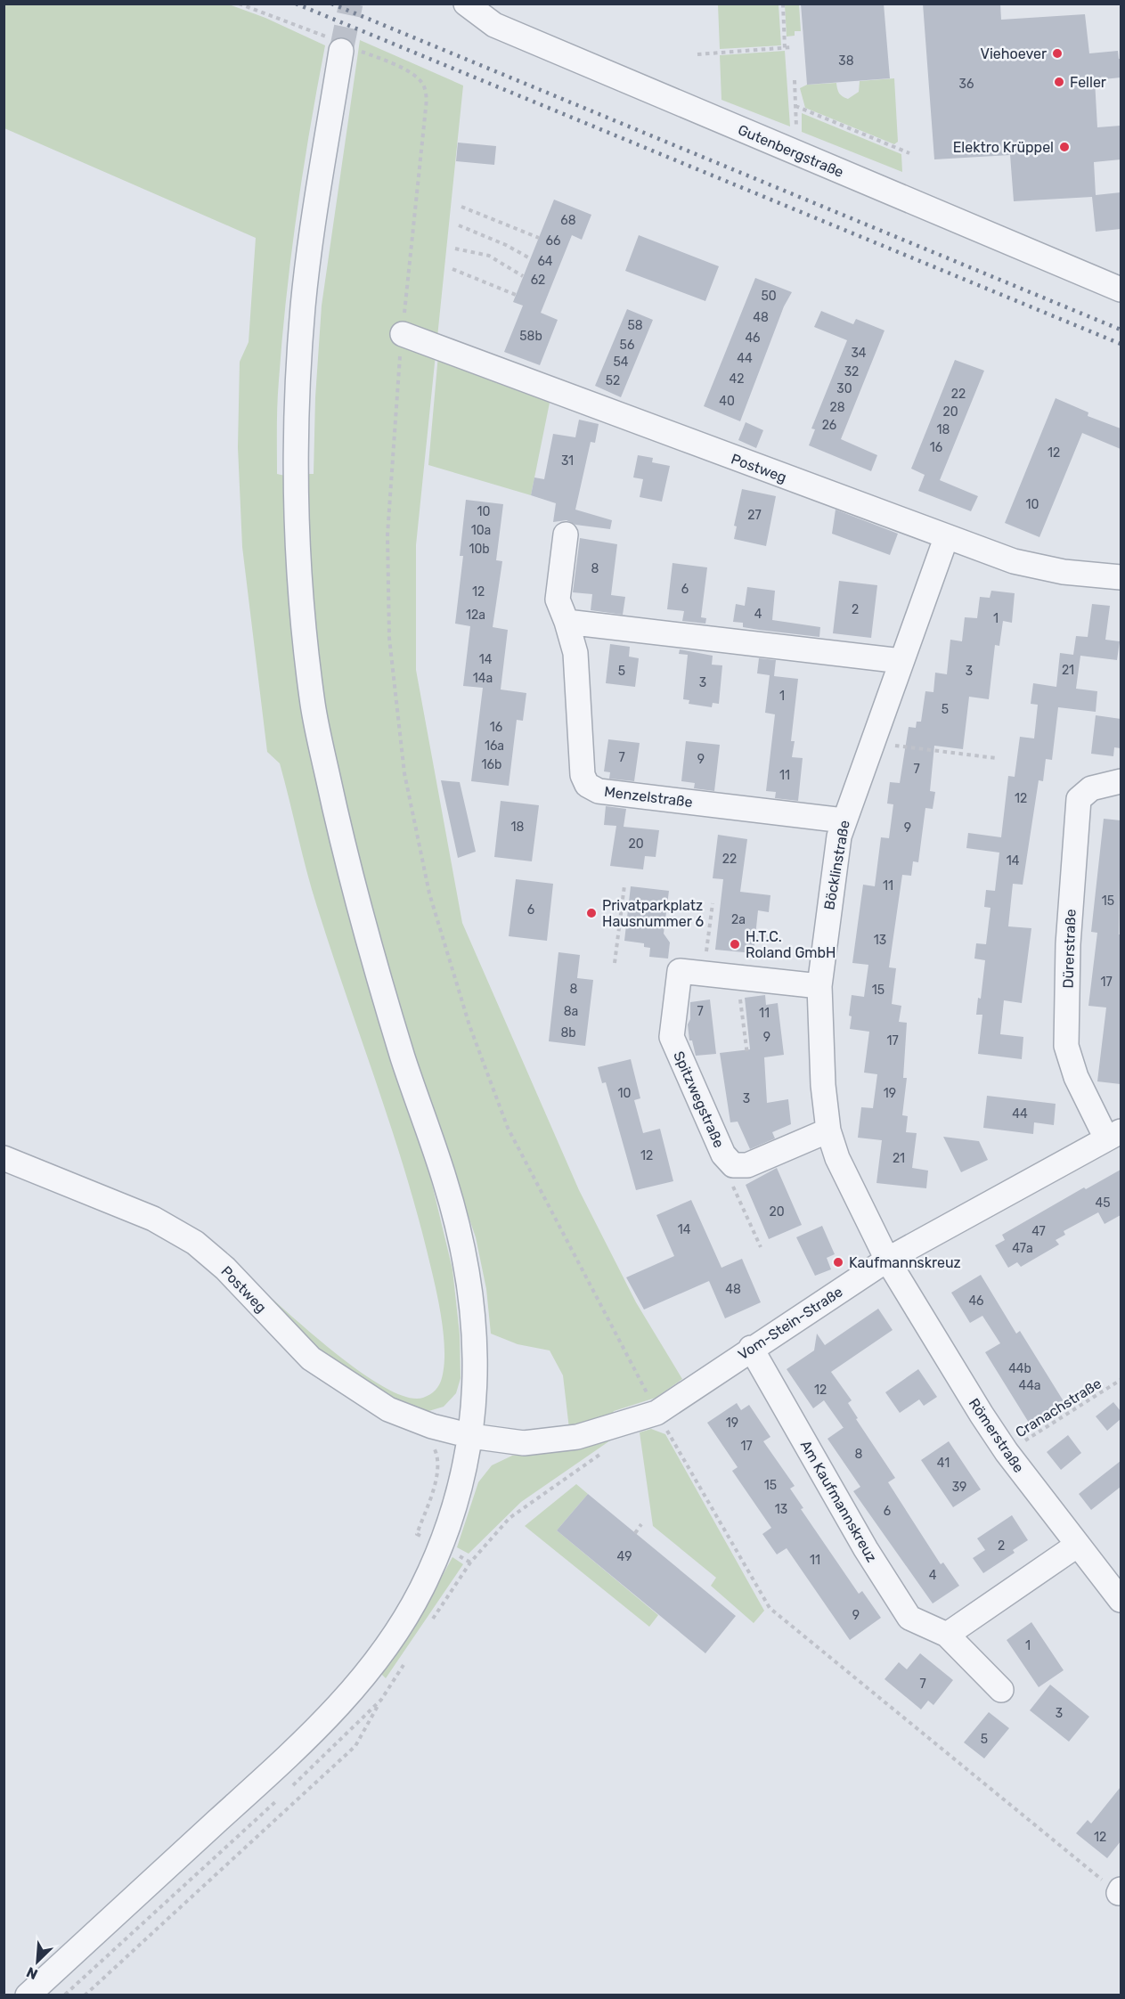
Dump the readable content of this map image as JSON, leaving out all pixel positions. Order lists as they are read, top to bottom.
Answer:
{
  "streets": {
    "street": [
      "Gutenbergstraße",
      "Postweg",
      "Menzelstraße",
      "Böcklinstraße",
      "Dürerstraße",
      "Spitzwegstraße",
      "Vom-Stein-Straße",
      "Römerstraße",
      "Am Kaufmannskreuz"
    ],
    "path": ["Cranachstraße"]
  },
  "crossings": [
    ["Postweg", "Böcklinstraße"],
    ["Postweg", "Vom-Stein-Straße"],
    ["Menzelstraße", "Böcklinstraße"],
    ["Böcklinstraße", "Spitzwegstraße"],
    ["Böcklinstraße", "Vom-Stein-Straße"],
    ["Böcklinstraße", "Römerstraße"],
    ["Dürerstraße", "Vom-Stein-Straße"],
    ["Vom-Stein-Straße", "Römerstraße"],
    ["Vom-Stein-Straße", "Am Kaufmannskreuz"],
    ["Cranachstraße", "Römerstraße"]
  ],
  "places": [
    "Viehoever",
    "Feller",
    "Elektro Krüppel",
    "Privatparkplatz Hausnummer 6",
    "H.T.C. Roland GmbH",
    "Kaufmannskreuz"
  ],
  "house_numbers": [
    "38",
    "36",
    "68",
    "66",
    "64",
    "62",
    "50",
    "48",
    "58",
    "58b",
    "46",
    "56",
    "34",
    "44",
    "54",
    "32",
    "42",
    "52",
    "30",
    "22",
    "40",
    "28",
    "20",
    "26",
    "18",
    "16",
    "12",
    "31",
    "10",
    "10",
    "27",
    "10a",
    "10b",
    "8",
    "6",
    "12",
    "2",
    "4",
    "12a",
    "1",
    "14",
    "21",
    "5",
    "3",
    "14a",
    "3",
    "1",
    "5",
    "16",
    "16a",
    "7",
    "9",
    "16b",
    "7",
    "11",
    "12",
    "18",
    "9",
    "20",
    "22",
    "14",
    "11",
    "15",
    "6",
    "2a",
    "13",
    "17",
    "8",
    "15",
    "8a",
    "7",
    "11",
    "8b",
    "9",
    "17",
    "10",
    "19",
    "3",
    "44",
    "12",
    "21",
    "45",
    "20",
    "14",
    "47",
    "47a",
    "48",
    "46",
    "44b",
    "44a",
    "12",
    "19",
    "17",
    "8",
    "41",
    "15",
    "39",
    "13",
    "6",
    "2",
    "49",
    "11",
    "4",
    "9",
    "1",
    "7",
    "3",
    "5",
    "12"
  ],
  "north": "bottom left"
}
